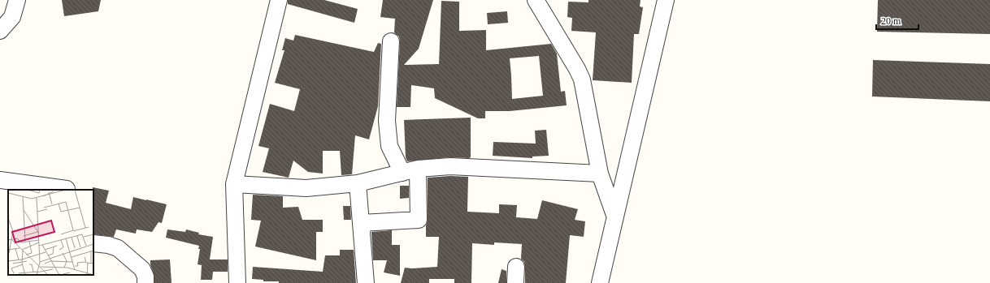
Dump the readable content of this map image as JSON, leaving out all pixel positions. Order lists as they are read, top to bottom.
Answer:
{
  "scale_bar": "20 m"
}
